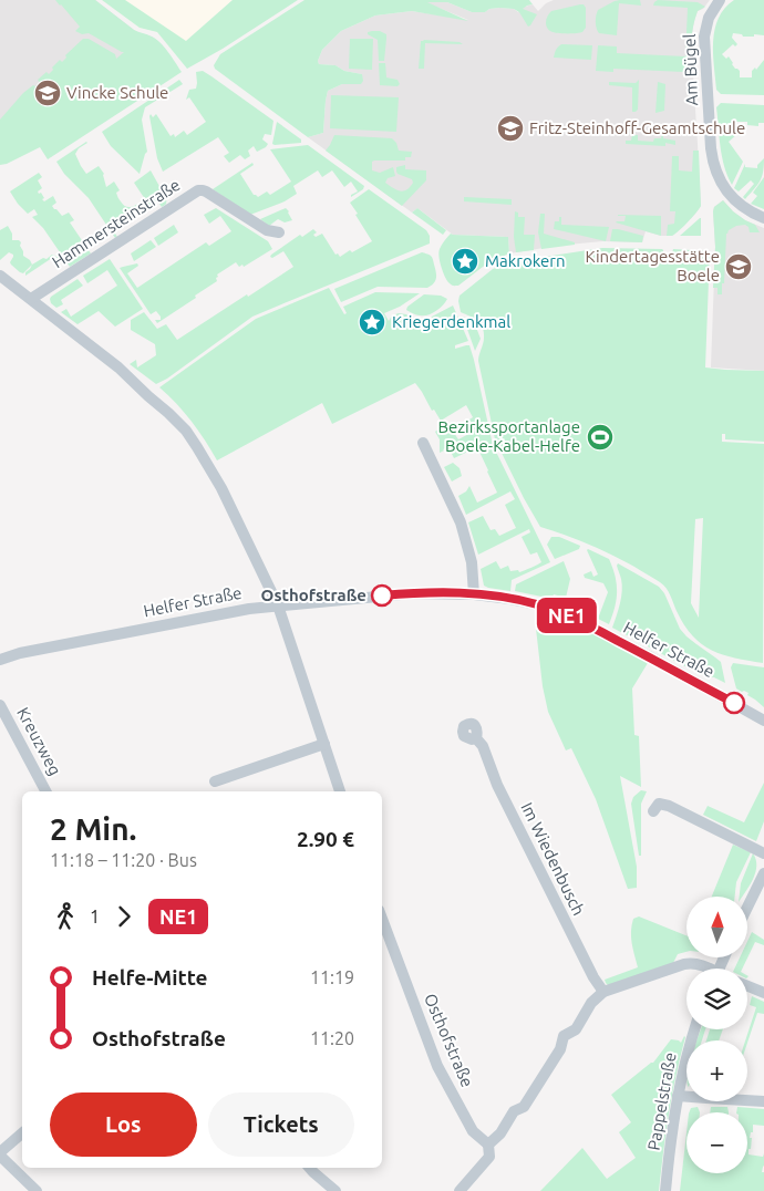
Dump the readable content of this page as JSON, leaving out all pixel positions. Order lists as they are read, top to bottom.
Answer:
{
  "streets": {
    "street": [
      "Am Bügel",
      "Hammersteinstraße",
      "Helfer Straße",
      "Kreuzweg",
      "Im Wiedenbusch",
      "Osthofstraße",
      "Pappelstraße"
    ]
  },
  "places": {
    "school or university": ["Vincke Schule", "Fritz-Steinhoff-Gesamtschule", "Kindertagesstätte Boele"],
    "place": ["Makrokern", "Kriegerdenkmal"],
    "sports": ["Bezirkssportanlage Boele-Kabel-Helfe"],
    "other": ["Osthofstraße"]
  },
  "lines": ["bus line NE1"],
  "north": "top",
  "page": {
    "on_map": "NE1",
    "heading": ["2 Min.", "11:18 – 11:20 · Bus", "2.90 €"],
    "legs": ["1", "NE1"],
    "map_buttons": ["+", "−"],
    "list": [
      {
        "name": "Helfe-Mitte",
        "value": "11:19"
      },
      {
        "name": "Osthofstraße",
        "value": "11:20"
      }
    ],
    "buttons": ["Los", "Tickets"]
  }
}
